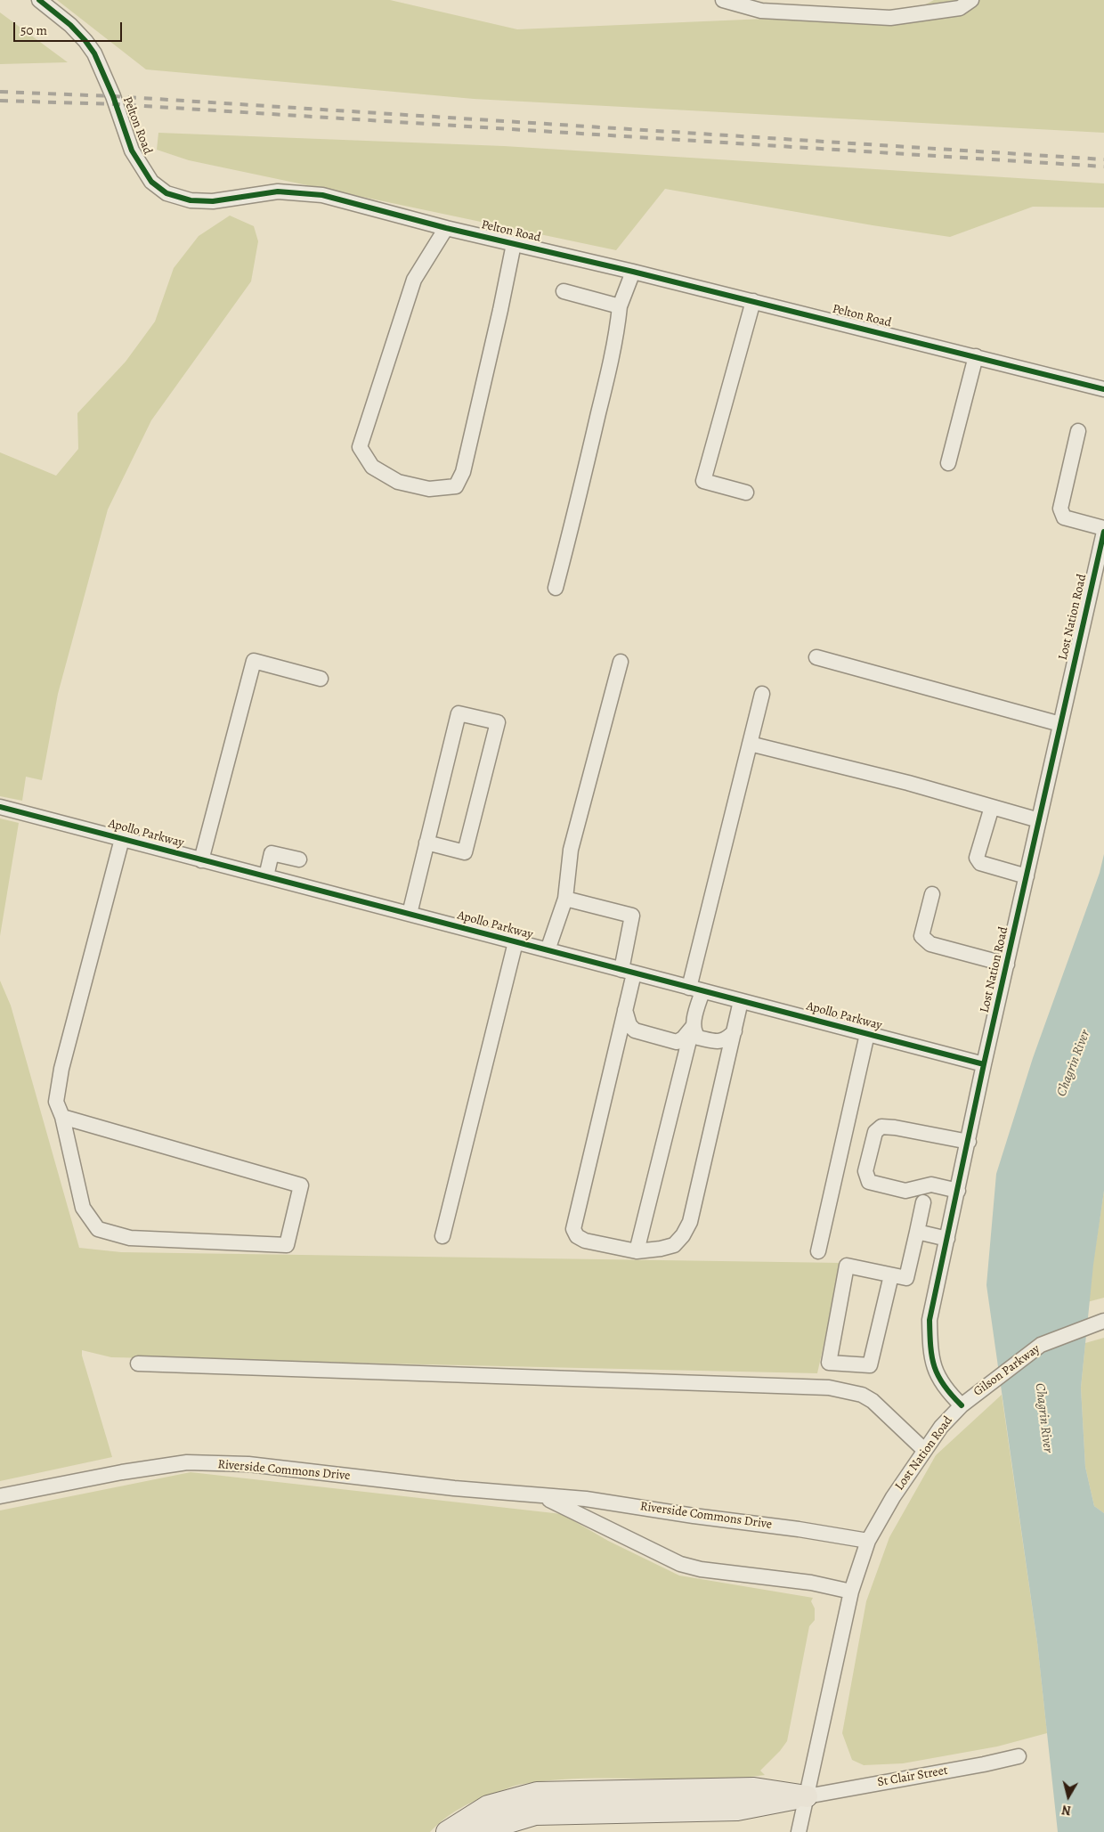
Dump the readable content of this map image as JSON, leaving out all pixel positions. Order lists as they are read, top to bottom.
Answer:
{
  "streets": {
    "street": [
      "Pelton Road",
      "Lost Nation Road",
      "Apollo Parkway",
      "Gilson Parkway",
      "Riverside Commons Drive",
      "St Clair Street"
    ]
  },
  "crossings": [
    ["Lost Nation Road", "Apollo Parkway"],
    ["Lost Nation Road", "Gilson Parkway"],
    ["Lost Nation Road", "Riverside Commons Drive"],
    ["Lost Nation Road", "St Clair Street"]
  ],
  "water": ["Chagrin River"],
  "scale_bar": "50 m",
  "north": "bottom"
}
